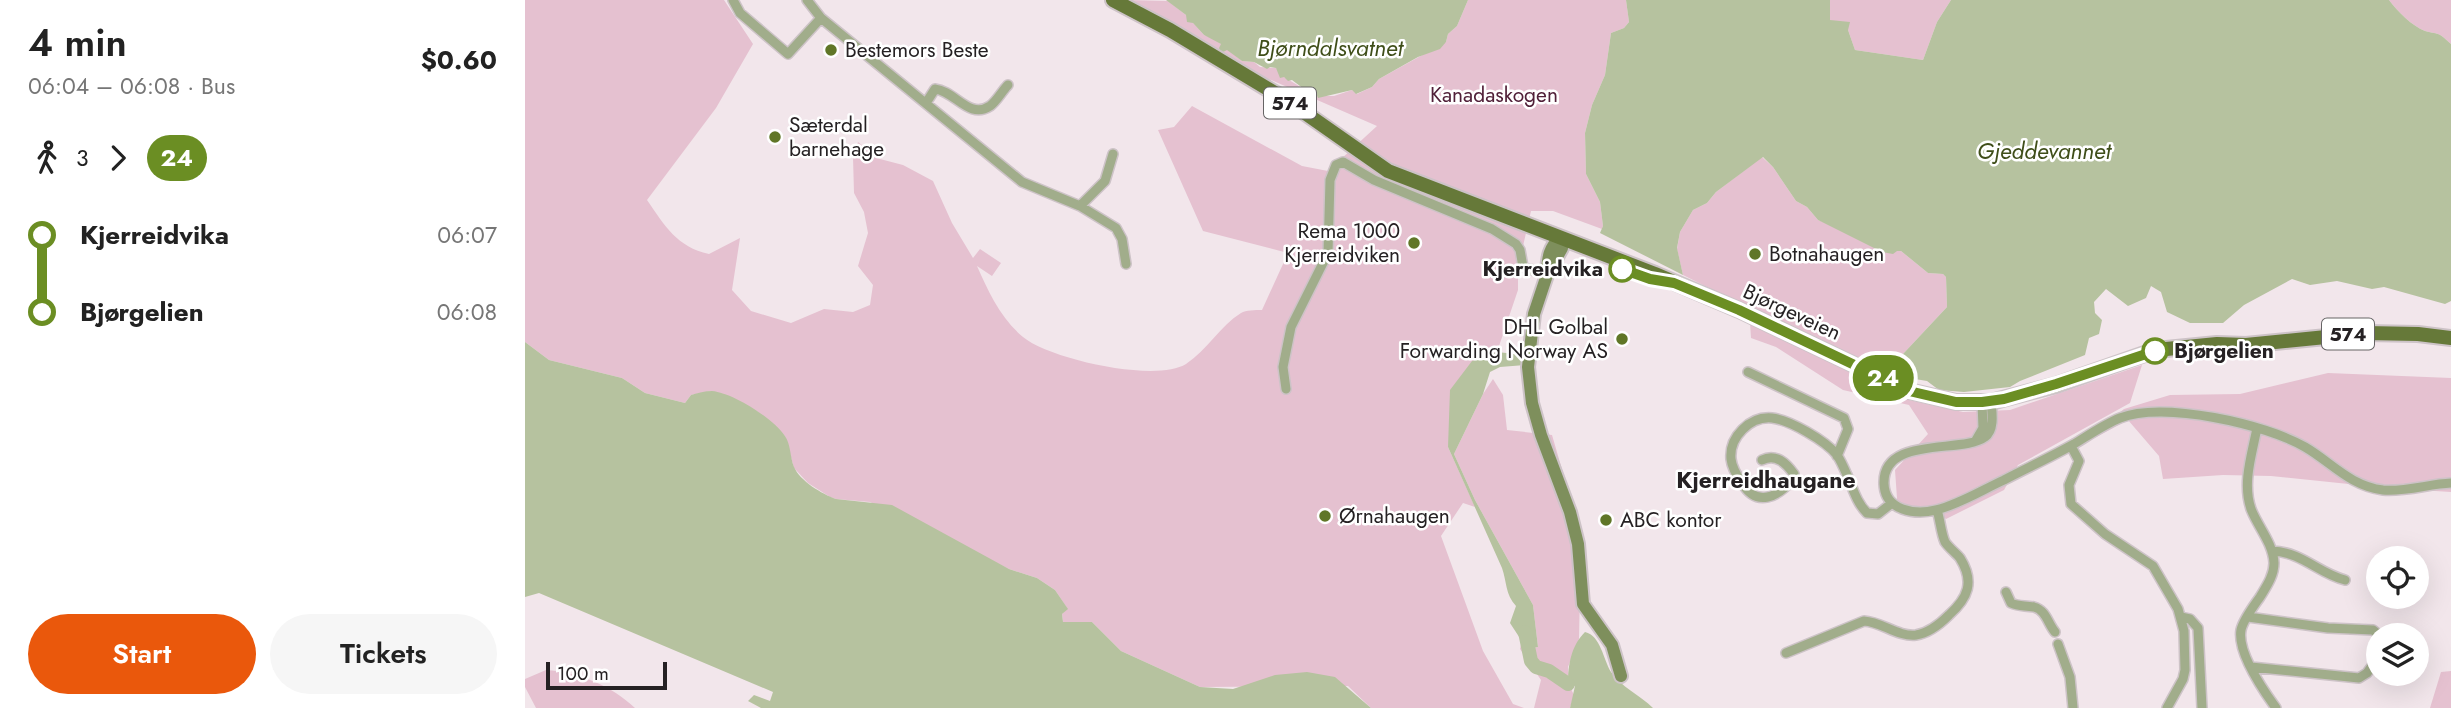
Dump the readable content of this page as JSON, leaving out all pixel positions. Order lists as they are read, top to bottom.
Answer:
{
  "streets": {
    "main road": ["574", "Bjørgeveien"]
  },
  "districts": ["Kjerreidhaugane"],
  "water": ["Bjørndalsvatnet", "Gjeddevannet"],
  "parks": ["Kanadaskogen"],
  "places": [
    "Bestemors Beste",
    "Sæterdal barnehage",
    "Rema 1000 Kjerreidviken",
    "Botnahaugen",
    "Kjerreidvika",
    "DHL Golbal Forwarding Norway AS",
    "Bjørgelien",
    "Ørnahaugen",
    "ABC kontor"
  ],
  "lines": ["bus line 24"],
  "scale_bar": "100 m",
  "page": {
    "heading": ["4 min", "06:04 – 06:08 · Bus", "$0.60"],
    "on_map": "24",
    "legs": ["3", "24"],
    "list": [
      {
        "name": "Kjerreidvika",
        "value": "06:07"
      },
      {
        "name": "Bjørgelien",
        "value": "06:08"
      }
    ],
    "buttons": ["Start", "Tickets"],
    "scale": "100 m"
  }
}
